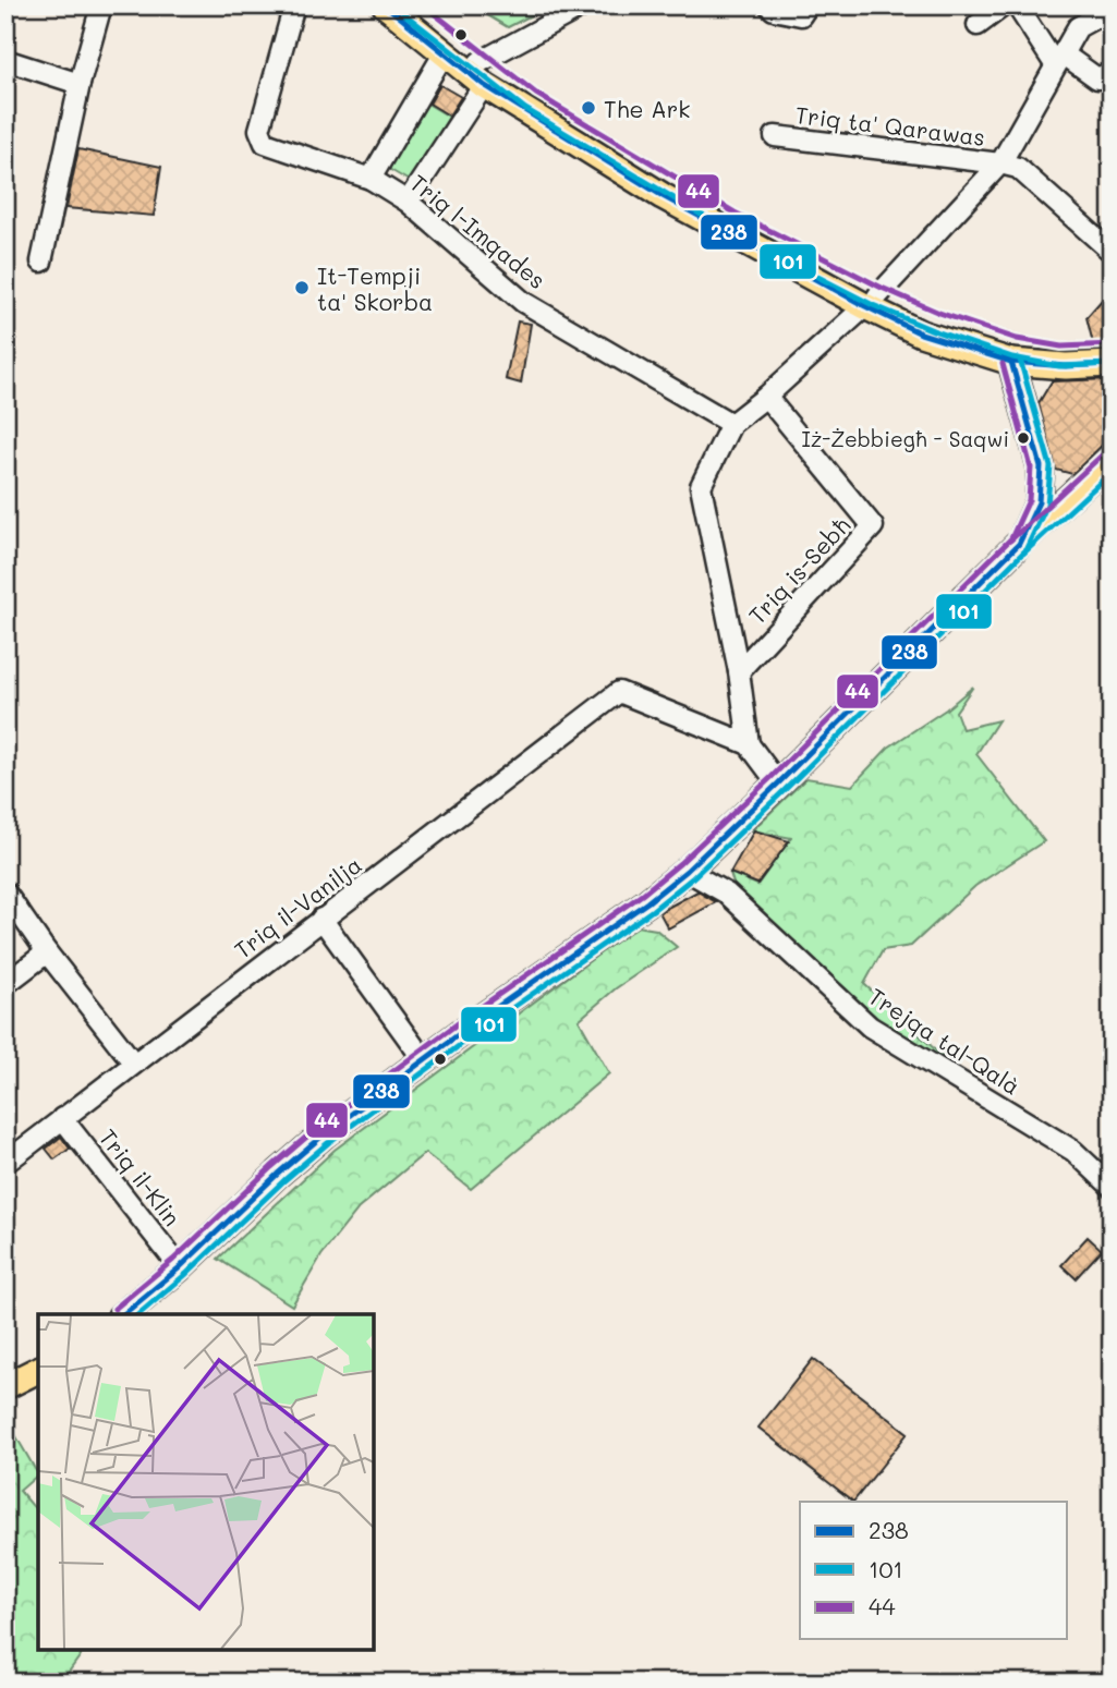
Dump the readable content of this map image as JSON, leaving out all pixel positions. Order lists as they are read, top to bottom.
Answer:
{
  "streets": {
    "street": [
      "Triq ta' Qarawas",
      "Triq l-Imqades",
      "Triq is-Sebħ",
      "Triq il-Vanilja",
      "Trejqa tal-Qalà",
      "Triq il-Klin"
    ]
  },
  "crossings": [
    ["Triq il-Vanilja", "Triq il-Klin"]
  ],
  "places": ["The Ark", "It-Tempji ta' Skorba", "Iż-Żebbiegħ - Saqwi"],
  "lines": ["transit line 238", "transit line 44", "transit line 101"],
  "legend": ["238", "101", "44"]
}
